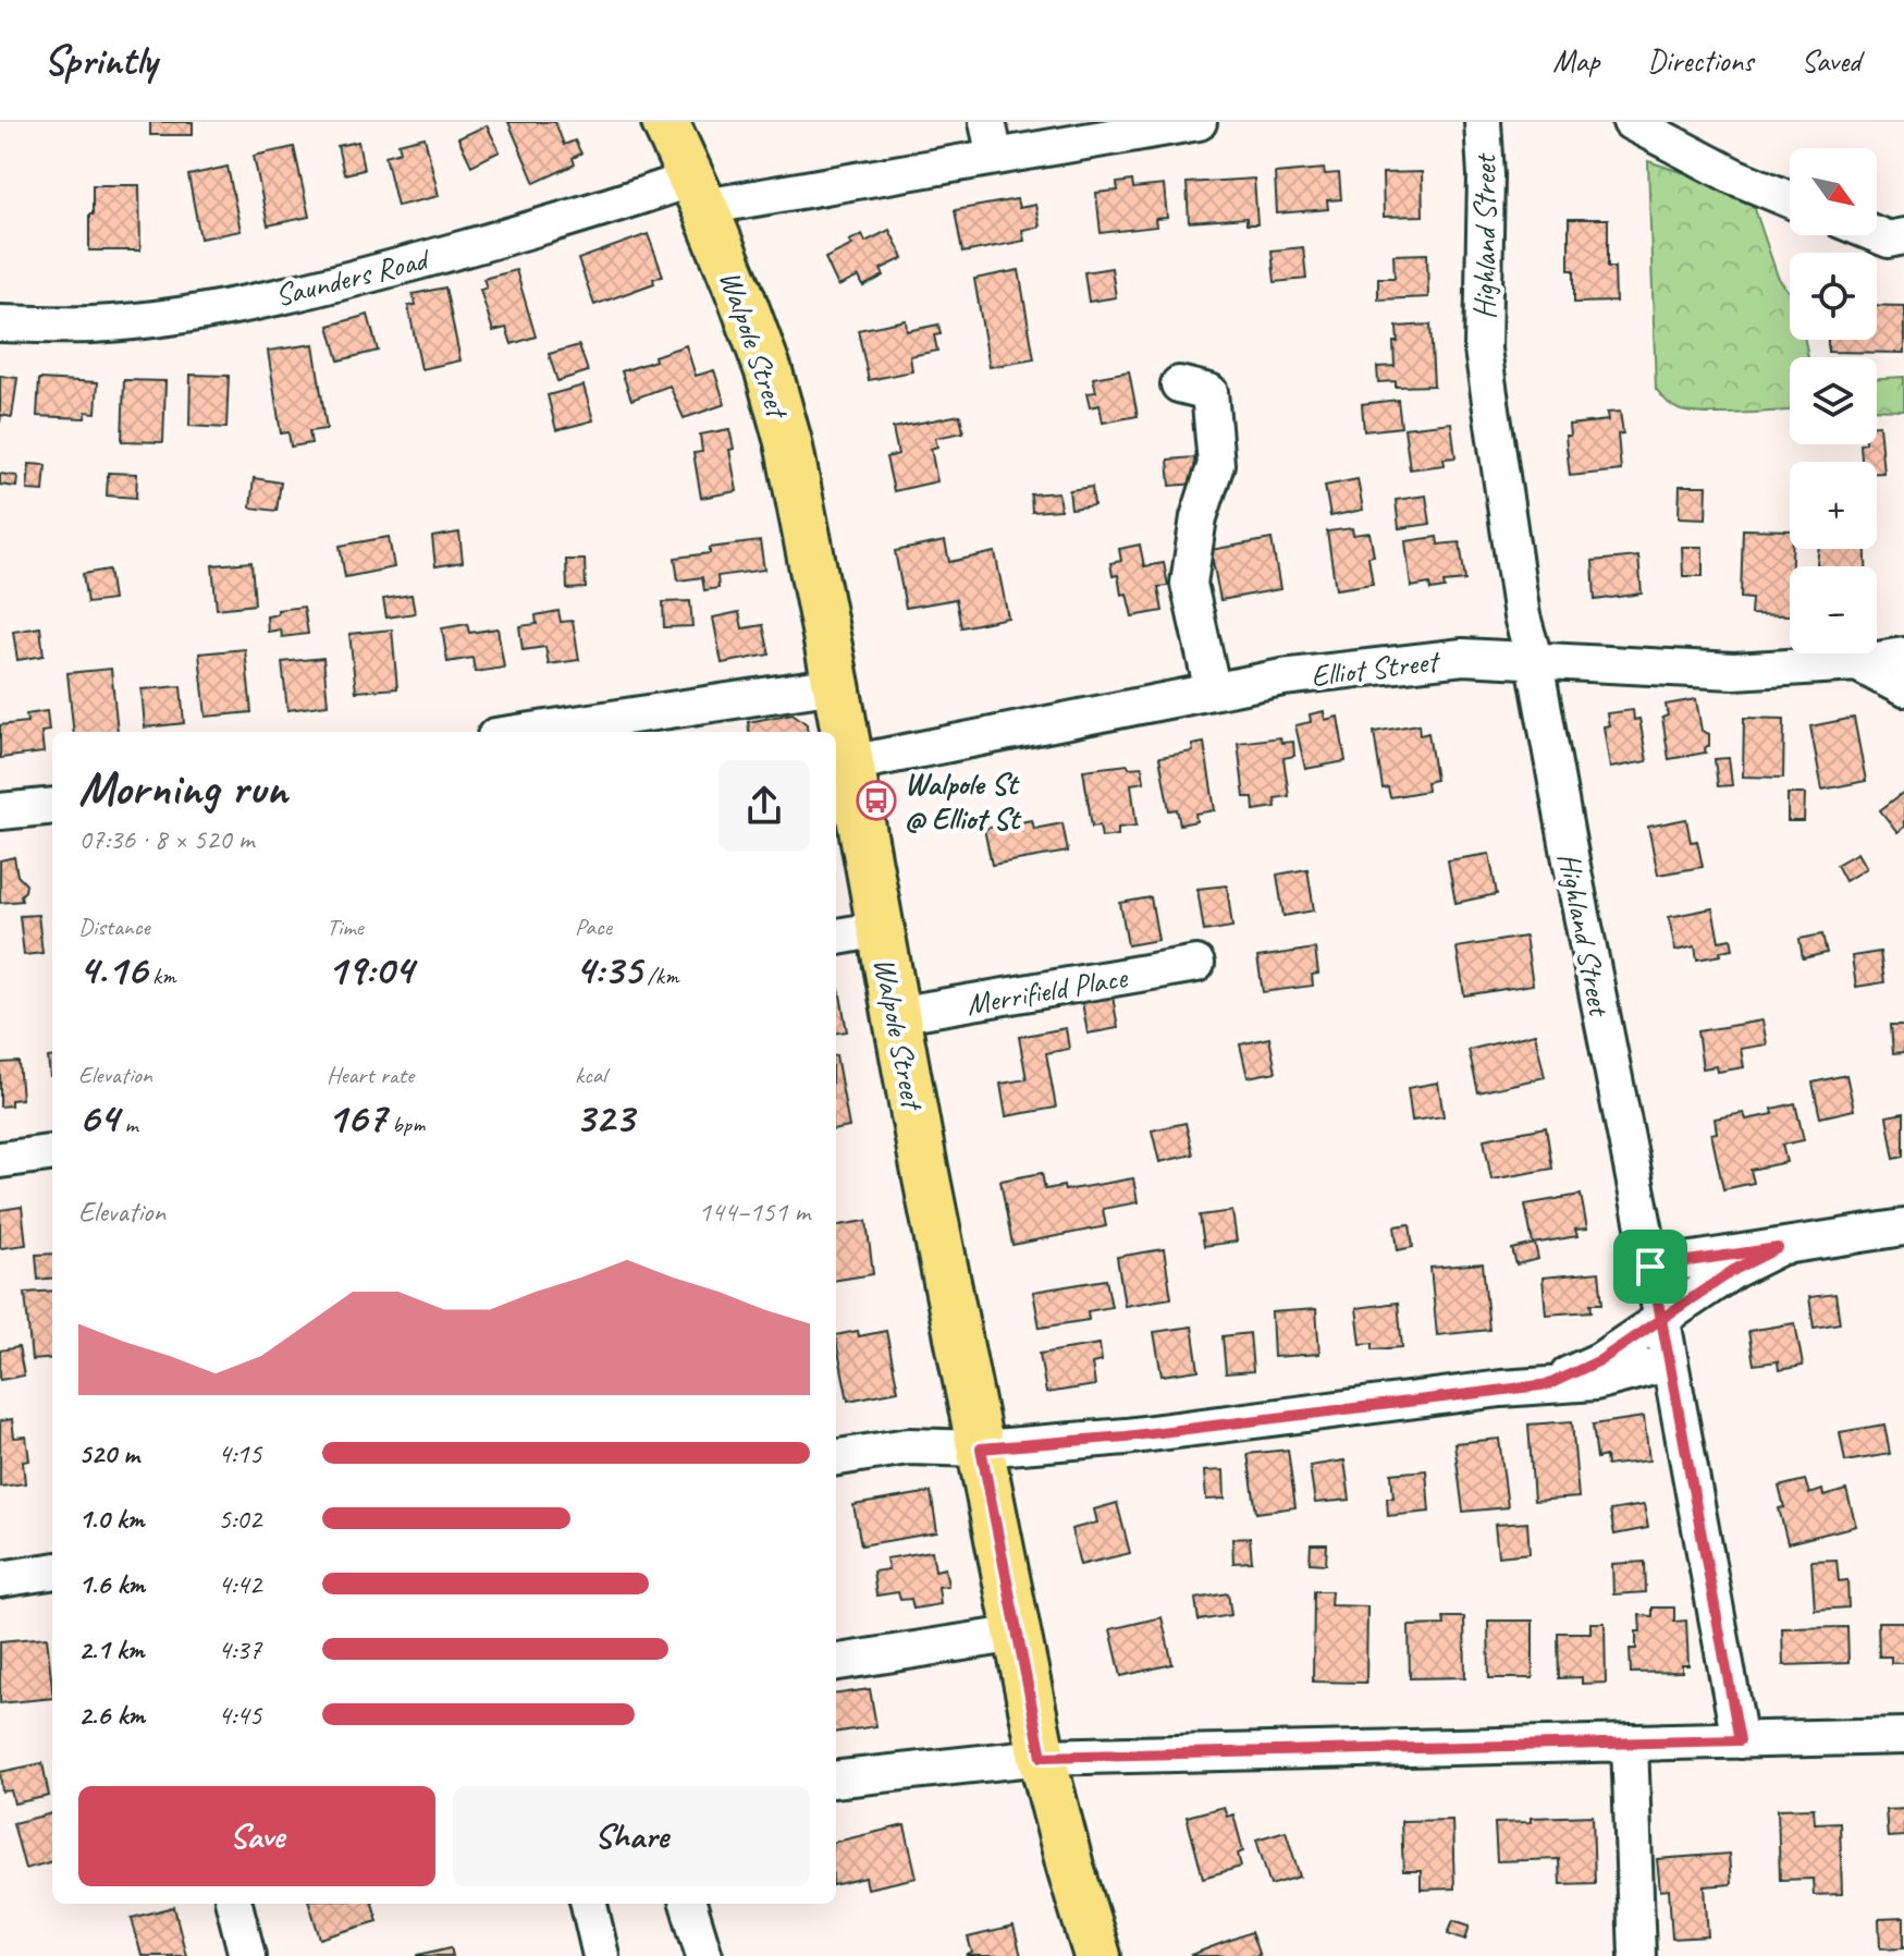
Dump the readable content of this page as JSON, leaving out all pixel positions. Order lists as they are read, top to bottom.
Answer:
{
  "streets": {
    "main road": ["Walpole Street"],
    "street": [
      "Highland Street",
      "Saunders Road",
      "Elliot Street",
      "Merrifield Place"
    ]
  },
  "crossings": [
    ["Highland Street", "Elliot Street"],
    ["Saunders Road", "Walpole Street"],
    ["Walpole Street", "Elliot Street"],
    ["Walpole Street", "Merrifield Place"]
  ],
  "places": {
    "bus stop": ["Walpole St @ Elliot St"]
  },
  "north": "bottom right",
  "page": {
    "header": "Sprintly",
    "nav": ["Map", "Directions", "Saved"],
    "map_buttons": ["+", "−"],
    "heading": ["Morning run", "07:36 · 8 × 520 m"],
    "stats": [
      ["Distance", "4.16 km"],
      ["Time", "19:04"],
      ["Pace", "4:35 /km"],
      ["Elevation", "64 m"],
      ["Heart rate", "167 bpm"],
      ["kcal", "323"]
    ],
    "chart": ["Elevation", "144–151 m"],
    "list": [
      {
        "name": "520 m",
        "note": "4:15"
      },
      {
        "name": "1.0 km",
        "note": "5:02"
      },
      {
        "name": "1.6 km",
        "note": "4:42"
      },
      {
        "name": "2.1 km",
        "note": "4:37"
      },
      {
        "name": "2.6 km",
        "note": "4:45"
      }
    ],
    "buttons": ["Save", "Share"]
  }
}
